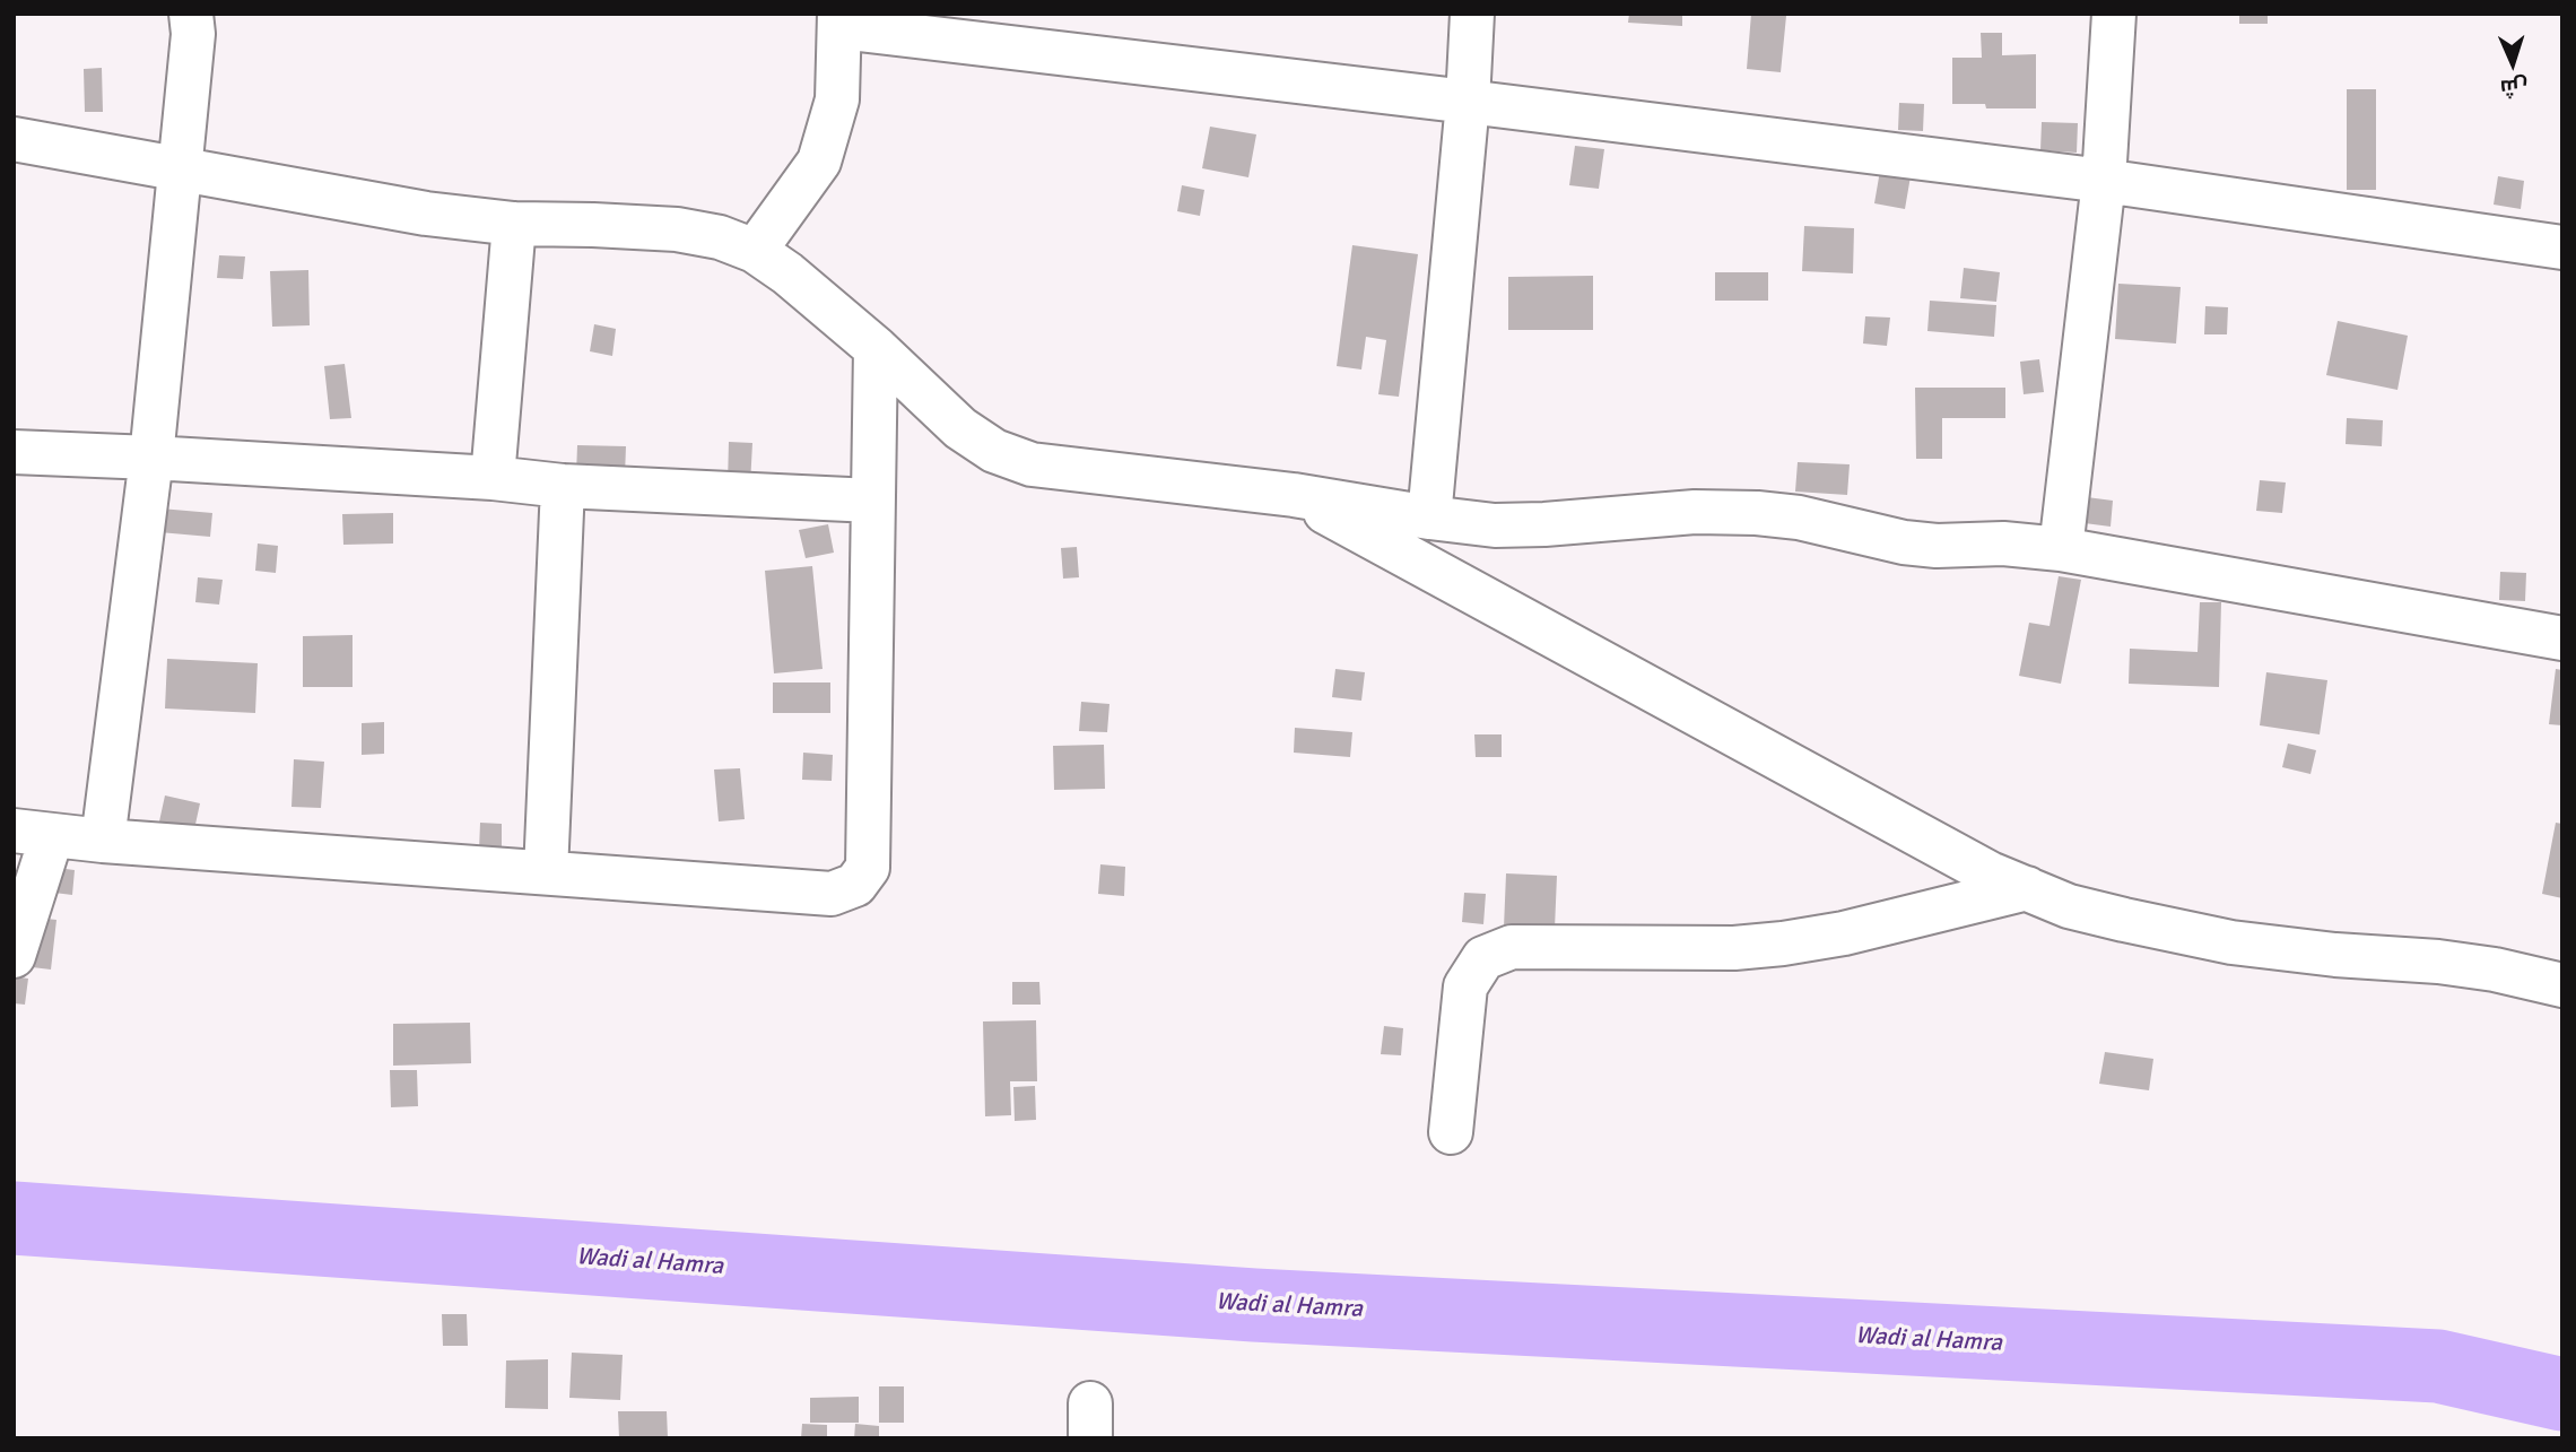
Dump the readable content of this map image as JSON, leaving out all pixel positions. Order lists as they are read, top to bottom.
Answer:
{
  "water": ["Wadi al Hamra"],
  "north": "bottom"
}
